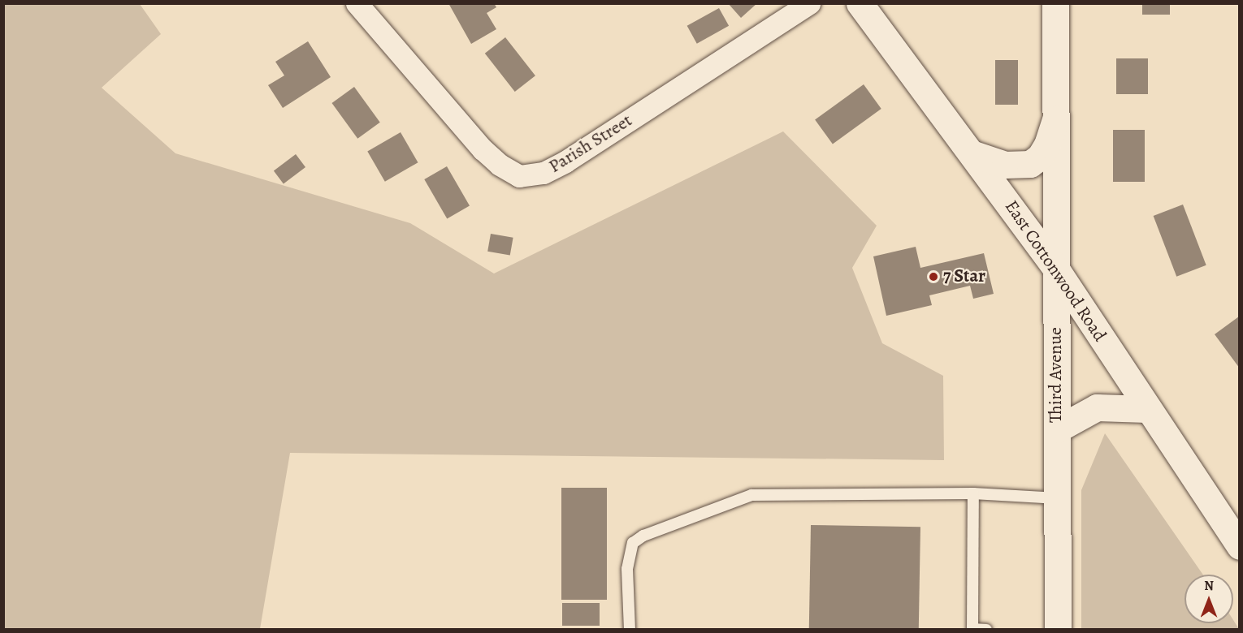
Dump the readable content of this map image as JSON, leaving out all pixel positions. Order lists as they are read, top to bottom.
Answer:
{
  "streets": {
    "main road": ["East Cottonwood Road", "Third Avenue"],
    "street": ["Parish Street"]
  },
  "crossings": [
    ["East Cottonwood Road", "Third Avenue"]
  ],
  "places": ["7 Star"],
  "north": "top"
}
